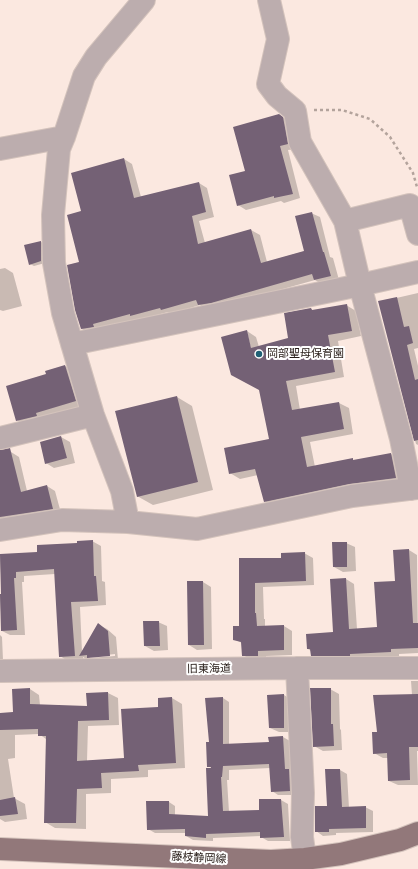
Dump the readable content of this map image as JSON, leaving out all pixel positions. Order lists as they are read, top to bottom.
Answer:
{
  "streets": {
    "main road": ["藤枝静岡線"],
    "street": ["旧東海道"]
  },
  "places": ["岡部聖母保育園"]
}
